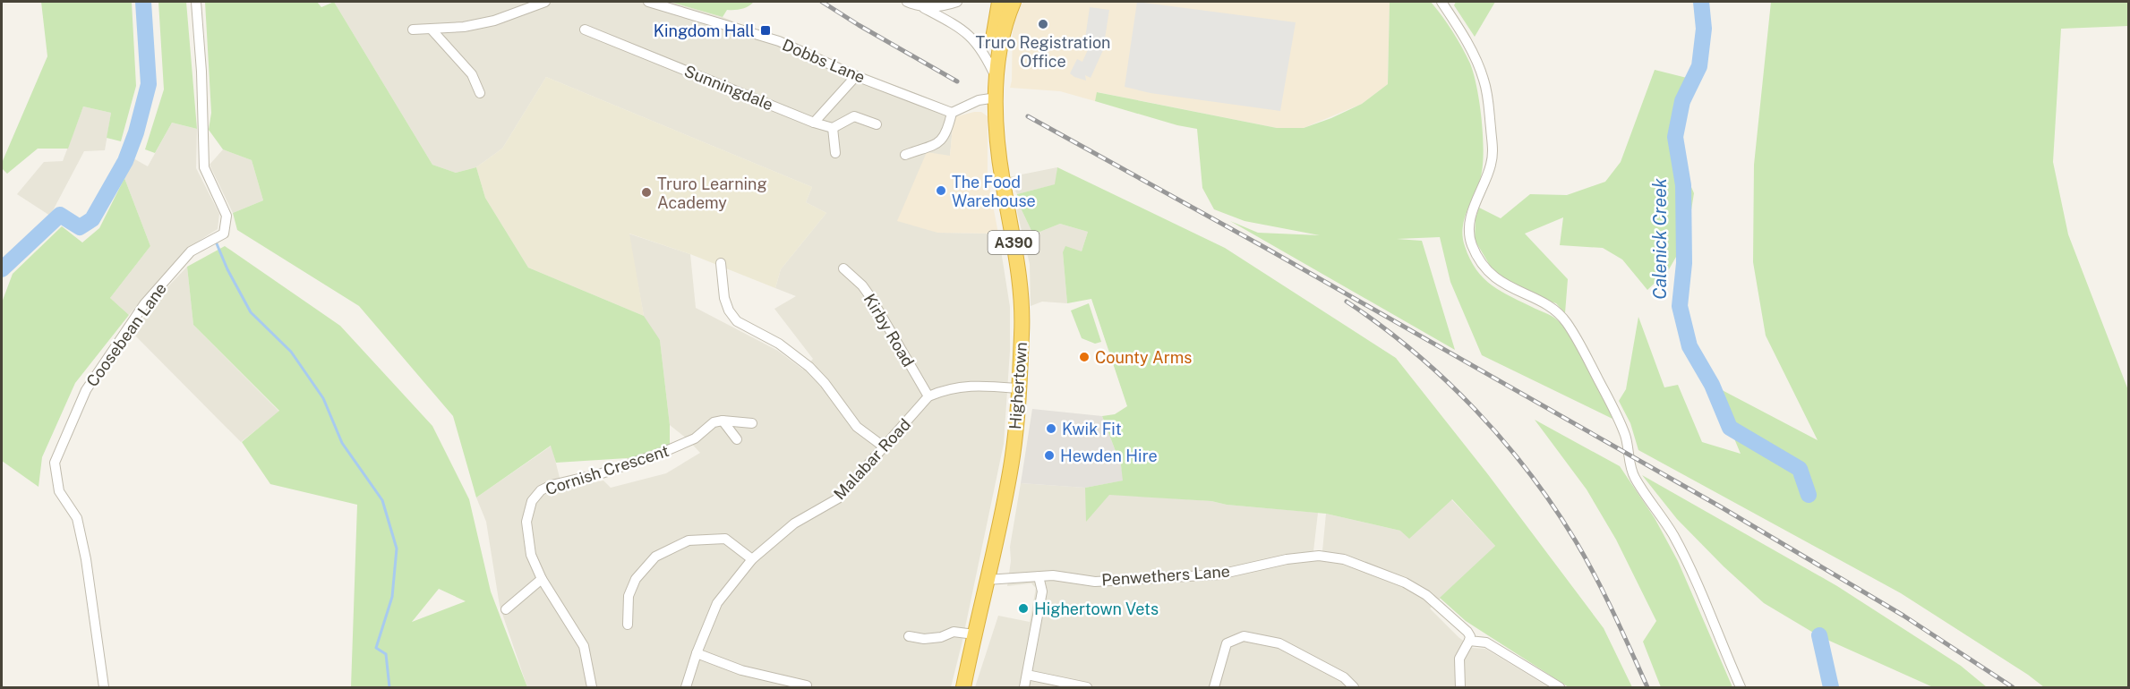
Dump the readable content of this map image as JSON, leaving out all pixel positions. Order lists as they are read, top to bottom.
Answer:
{
  "streets": {
    "highway": ["A390", "Highertown"],
    "street": [
      "Dobbs Lane",
      "Sunningdale",
      "Kirby Road",
      "Coosebean Lane",
      "Malabar Road",
      "Cornish Crescent",
      "Penwethers Lane"
    ]
  },
  "crossings": [
    ["Kirby Road", "Malabar Road"],
    ["Highertown", "Malabar Road"],
    ["Highertown", "Penwethers Lane"]
  ],
  "water": ["Calenick Creek"],
  "places": {
    "other": [
      "Truro Registration Office",
      "The Food Warehouse",
      "Truro Learning Academy",
      "County Arms",
      "Kwik Fit",
      "Hewden Hire",
      "Highertown Vets"
    ],
    "transit": ["Kingdom Hall"]
  }
}
